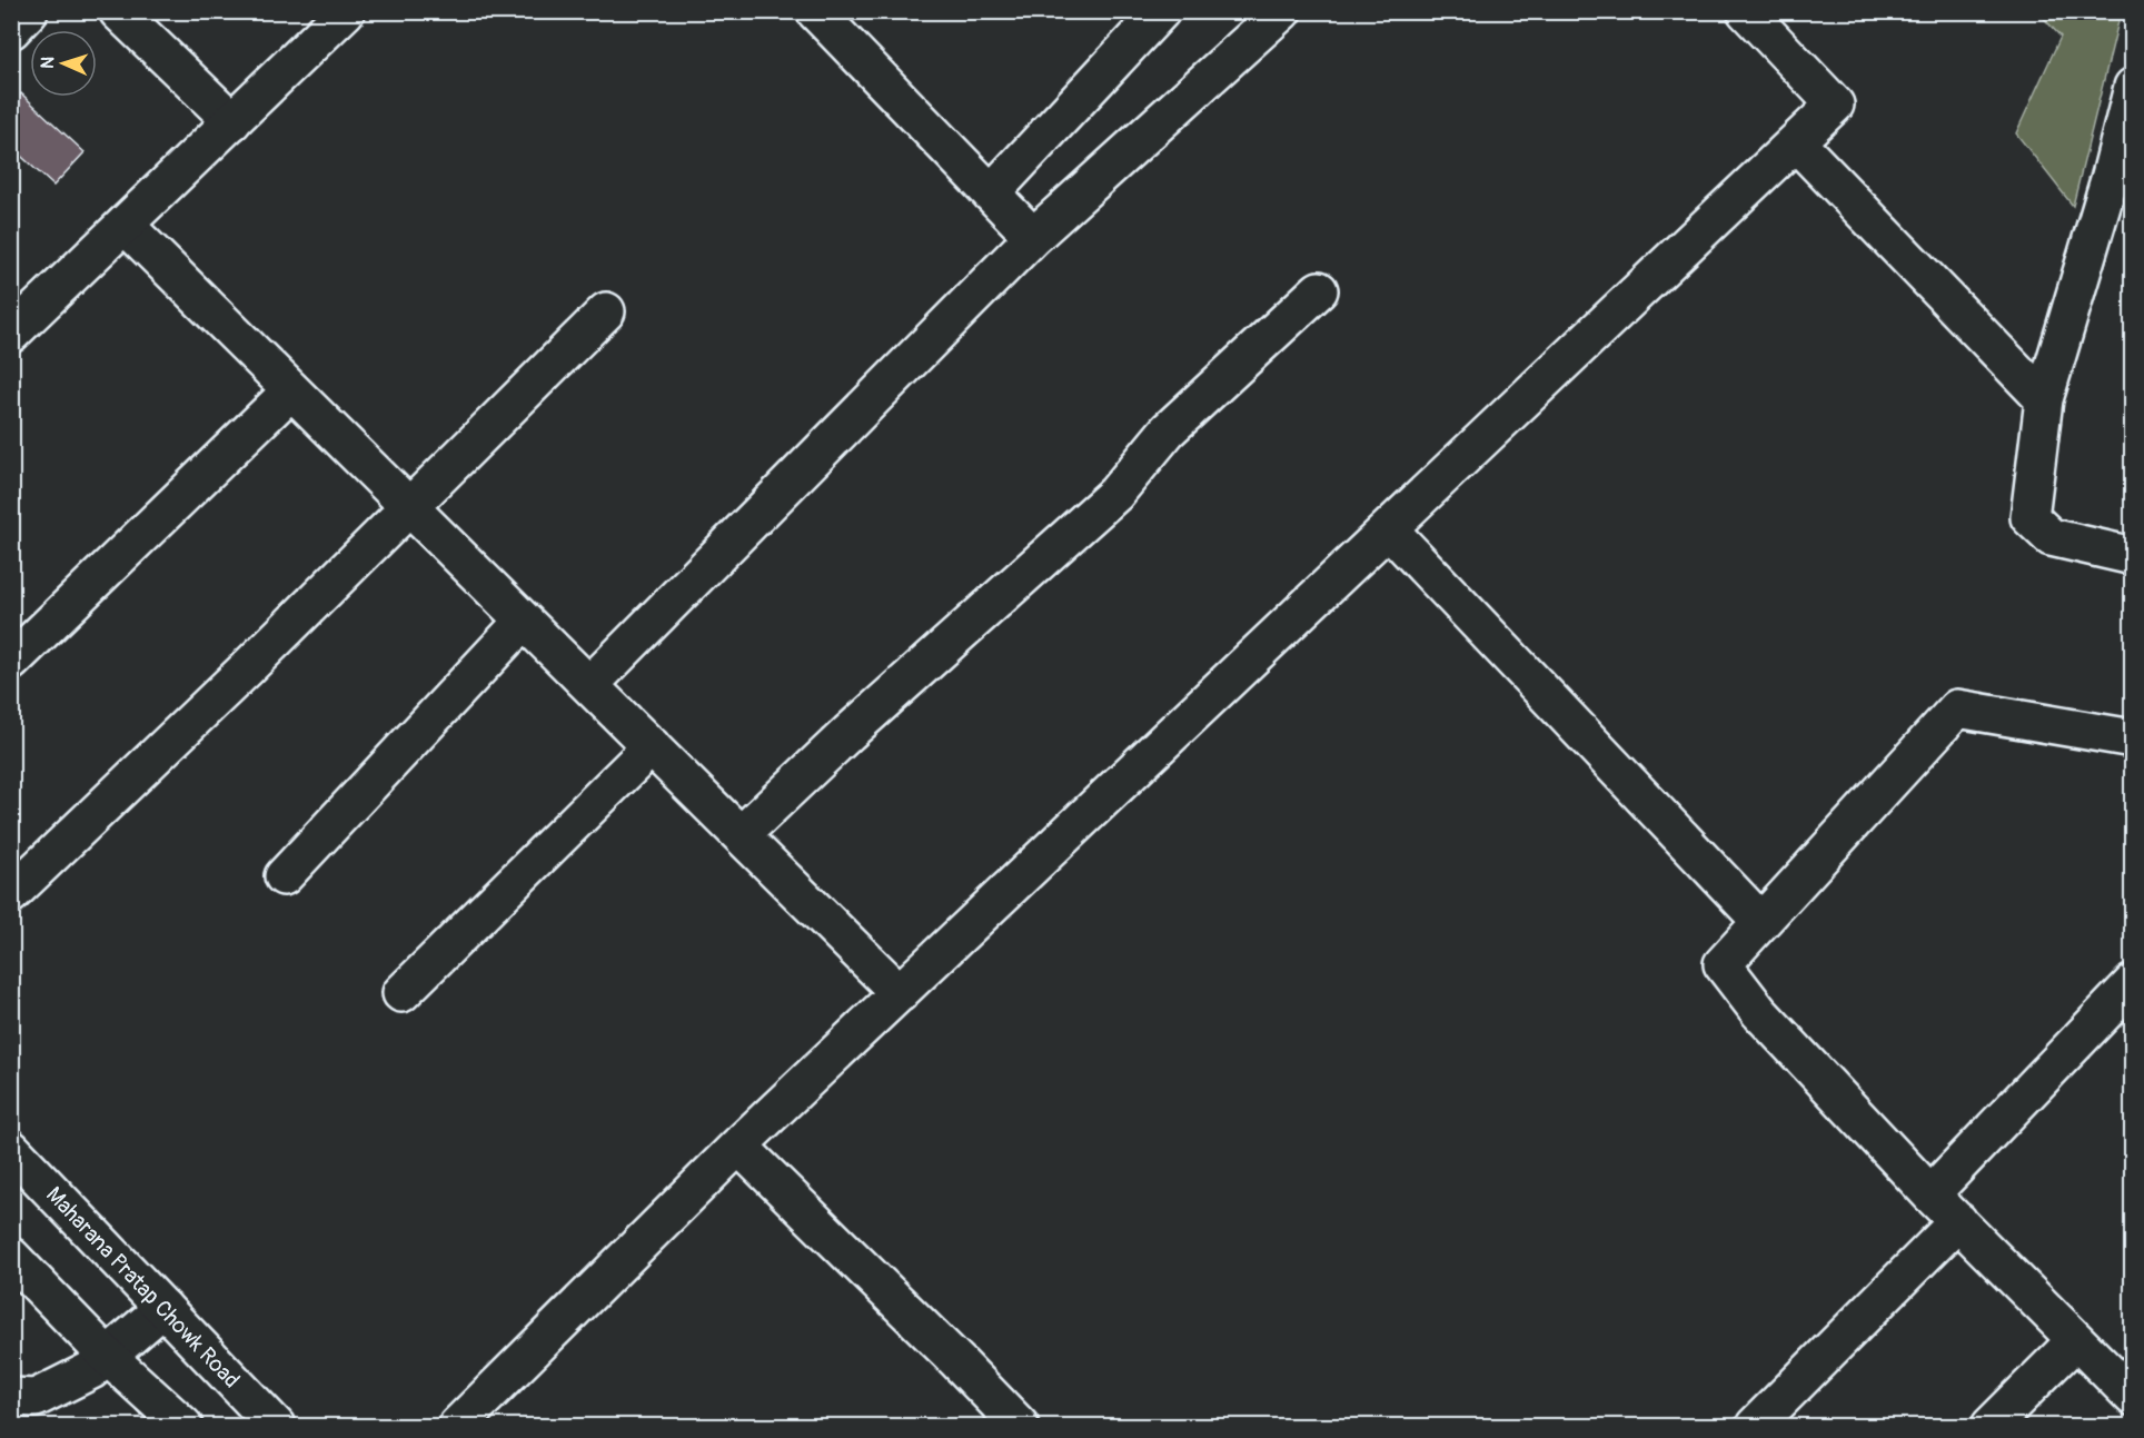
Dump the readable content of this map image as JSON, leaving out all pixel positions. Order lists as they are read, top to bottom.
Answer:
{
  "streets": {
    "street": ["Maharana Pratap Chowk Road"]
  },
  "north": "left"
}
